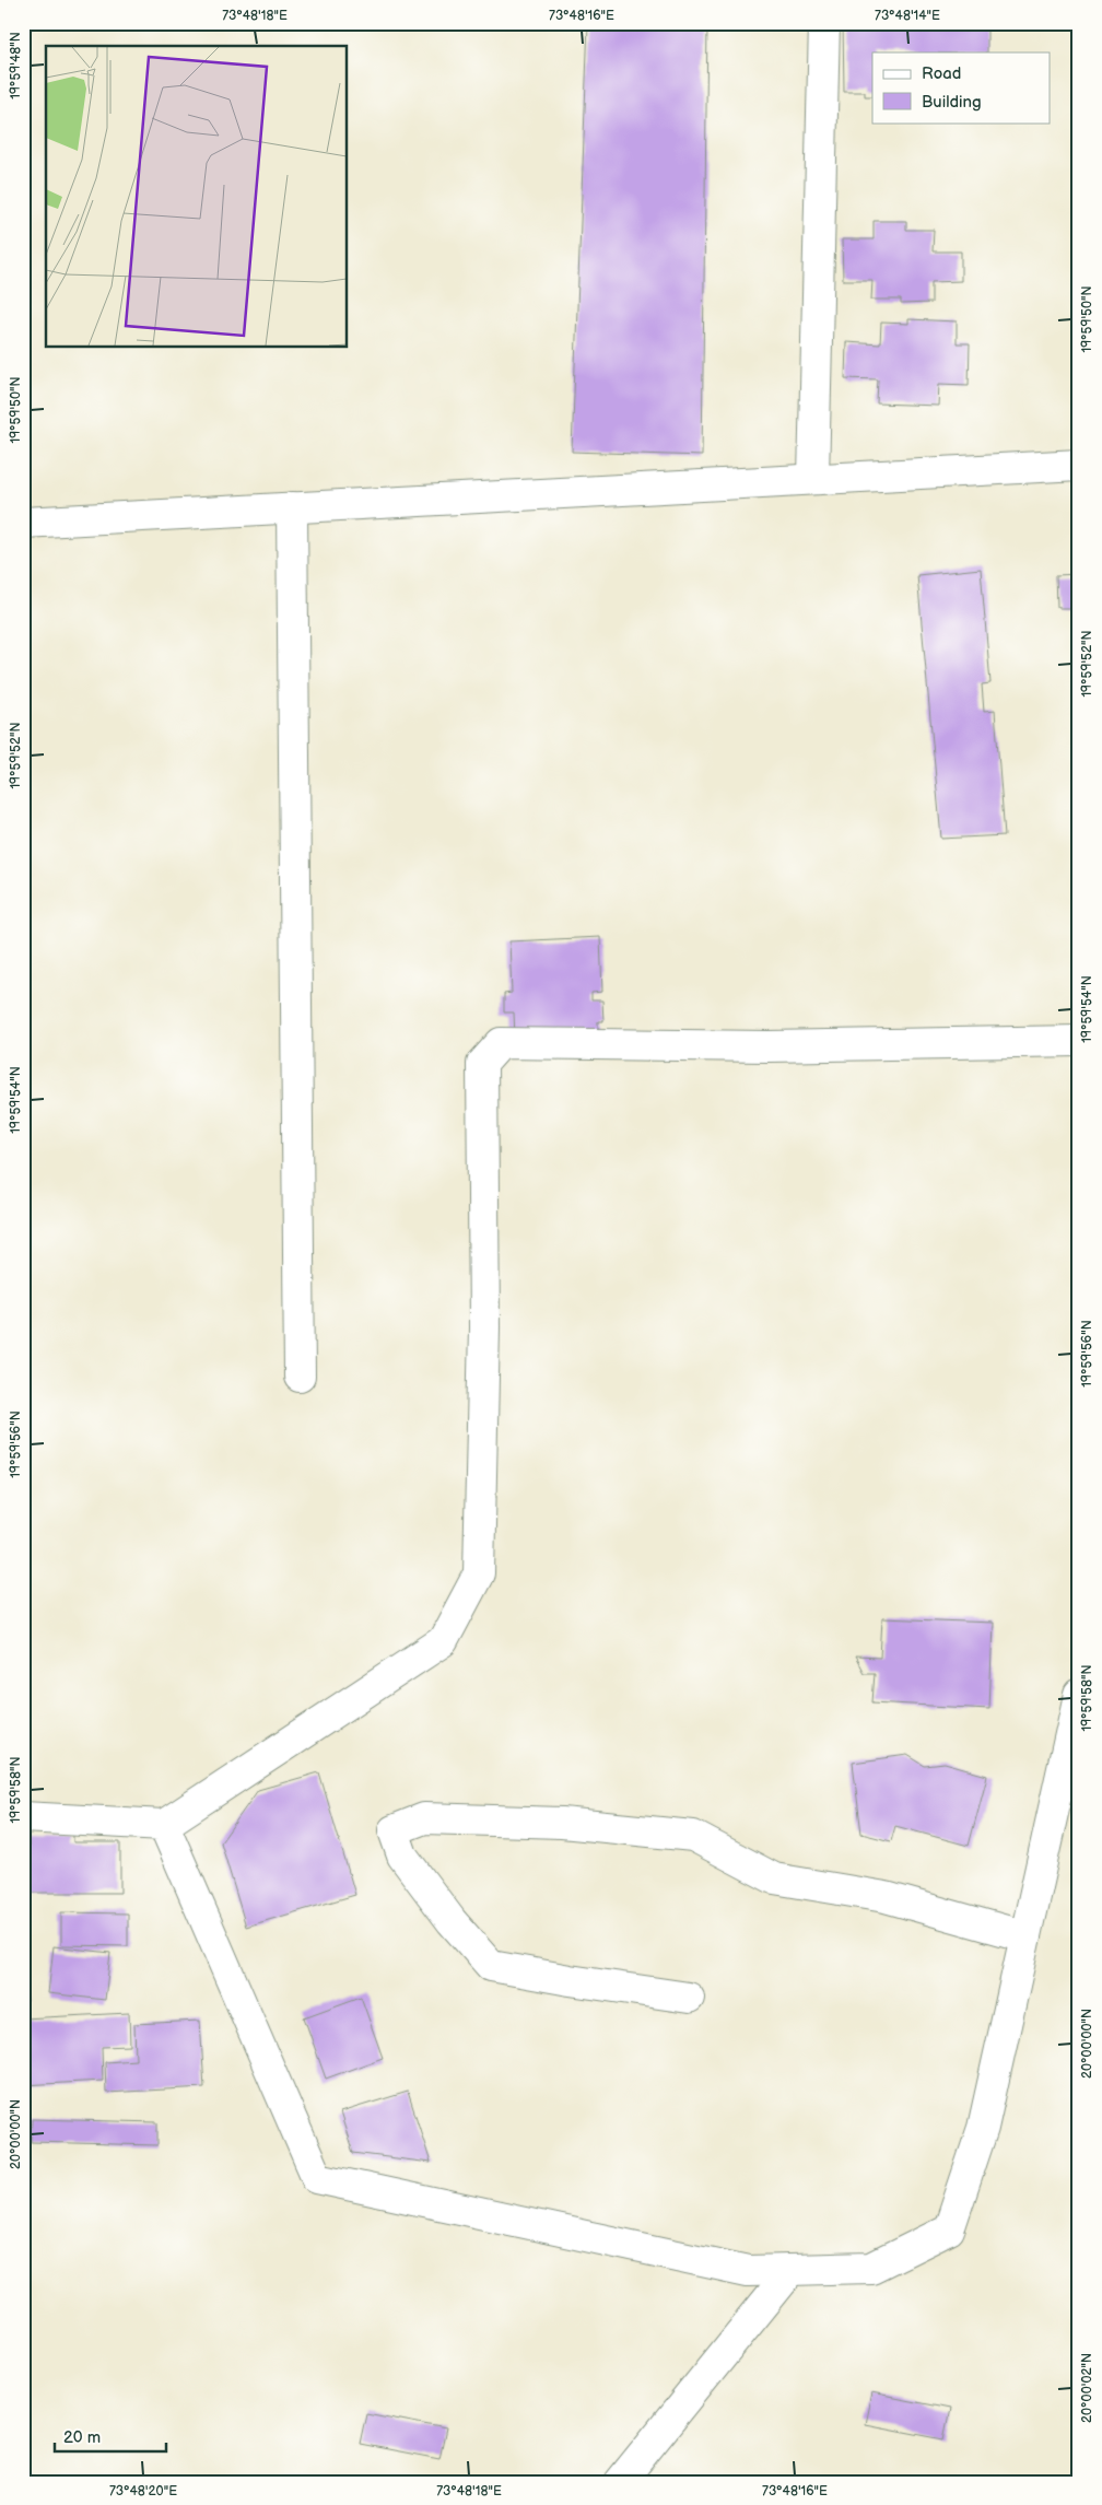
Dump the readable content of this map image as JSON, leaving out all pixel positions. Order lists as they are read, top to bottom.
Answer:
{
  "legend": ["Road", "Building"],
  "scale_bar": "20 m",
  "coordinates": [
    "73°48'18\"E",
    "73°48'16\"E",
    "73°48'14\"E",
    "19°59'48\"N",
    "19°59'50\"N",
    "19°59'52\"N",
    "19°59'54\"N",
    "19°59'56\"N",
    "19°59'58\"N",
    "20°00'00\"N",
    "20°00'02\"N",
    "73°48'20\"E"
  ]
}
